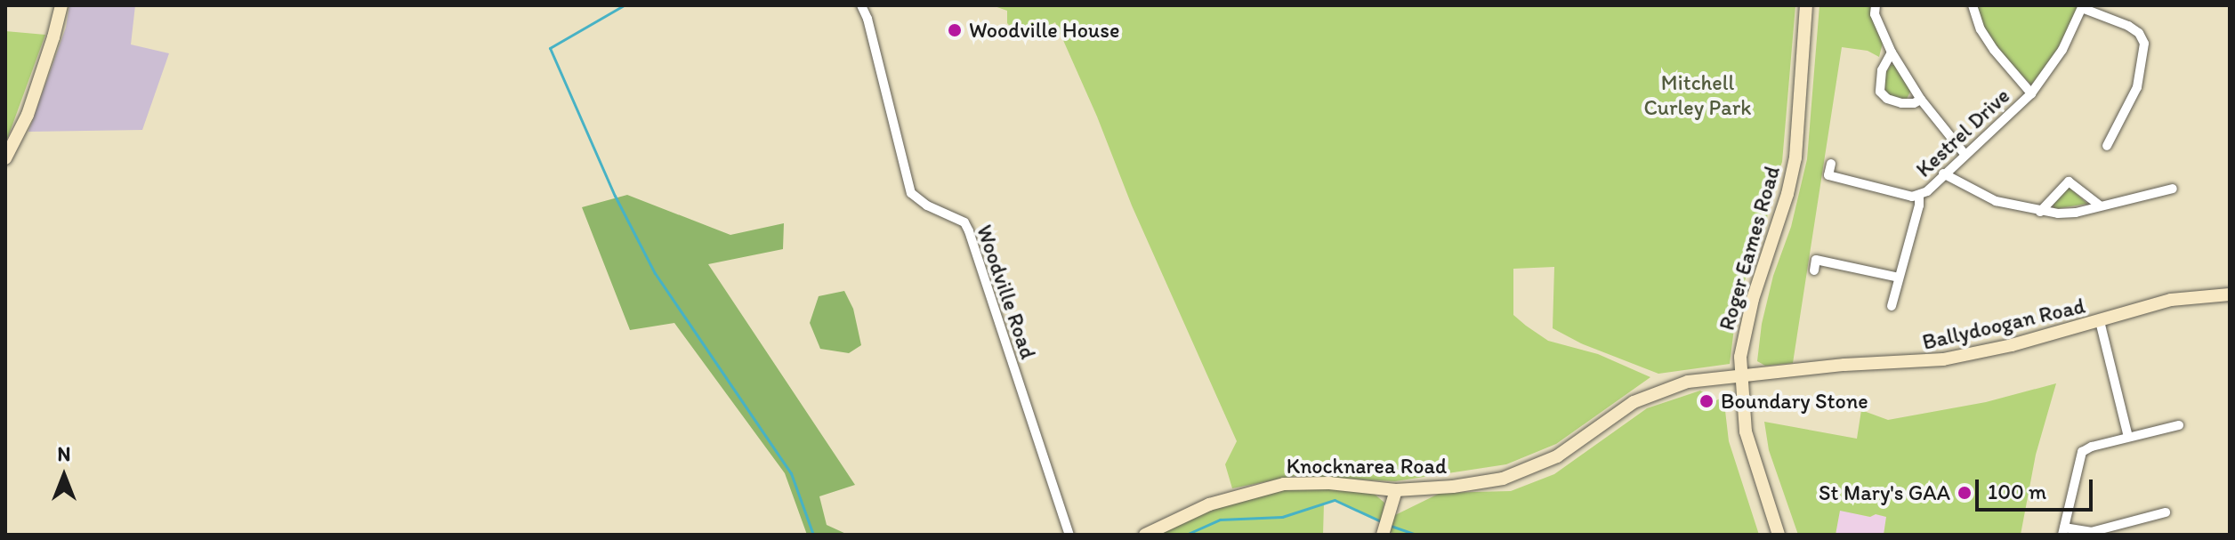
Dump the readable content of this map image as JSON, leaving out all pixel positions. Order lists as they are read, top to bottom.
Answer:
{
  "streets": {
    "street": [
      "Kestrel Drive",
      "Roger Eames Road",
      "Woodville Road",
      "Ballydoogan Road",
      "Knocknarea Road"
    ]
  },
  "crossings": [
    ["Roger Eames Road", "Ballydoogan Road"],
    ["Roger Eames Road", "Knocknarea Road"],
    ["Ballydoogan Road", "Knocknarea Road"]
  ],
  "parks": ["Mitchell Curley Park"],
  "places": ["Woodville House", "Boundary Stone", "St Mary's GAA"],
  "scale_bar": "100 m",
  "north": "top"
}
